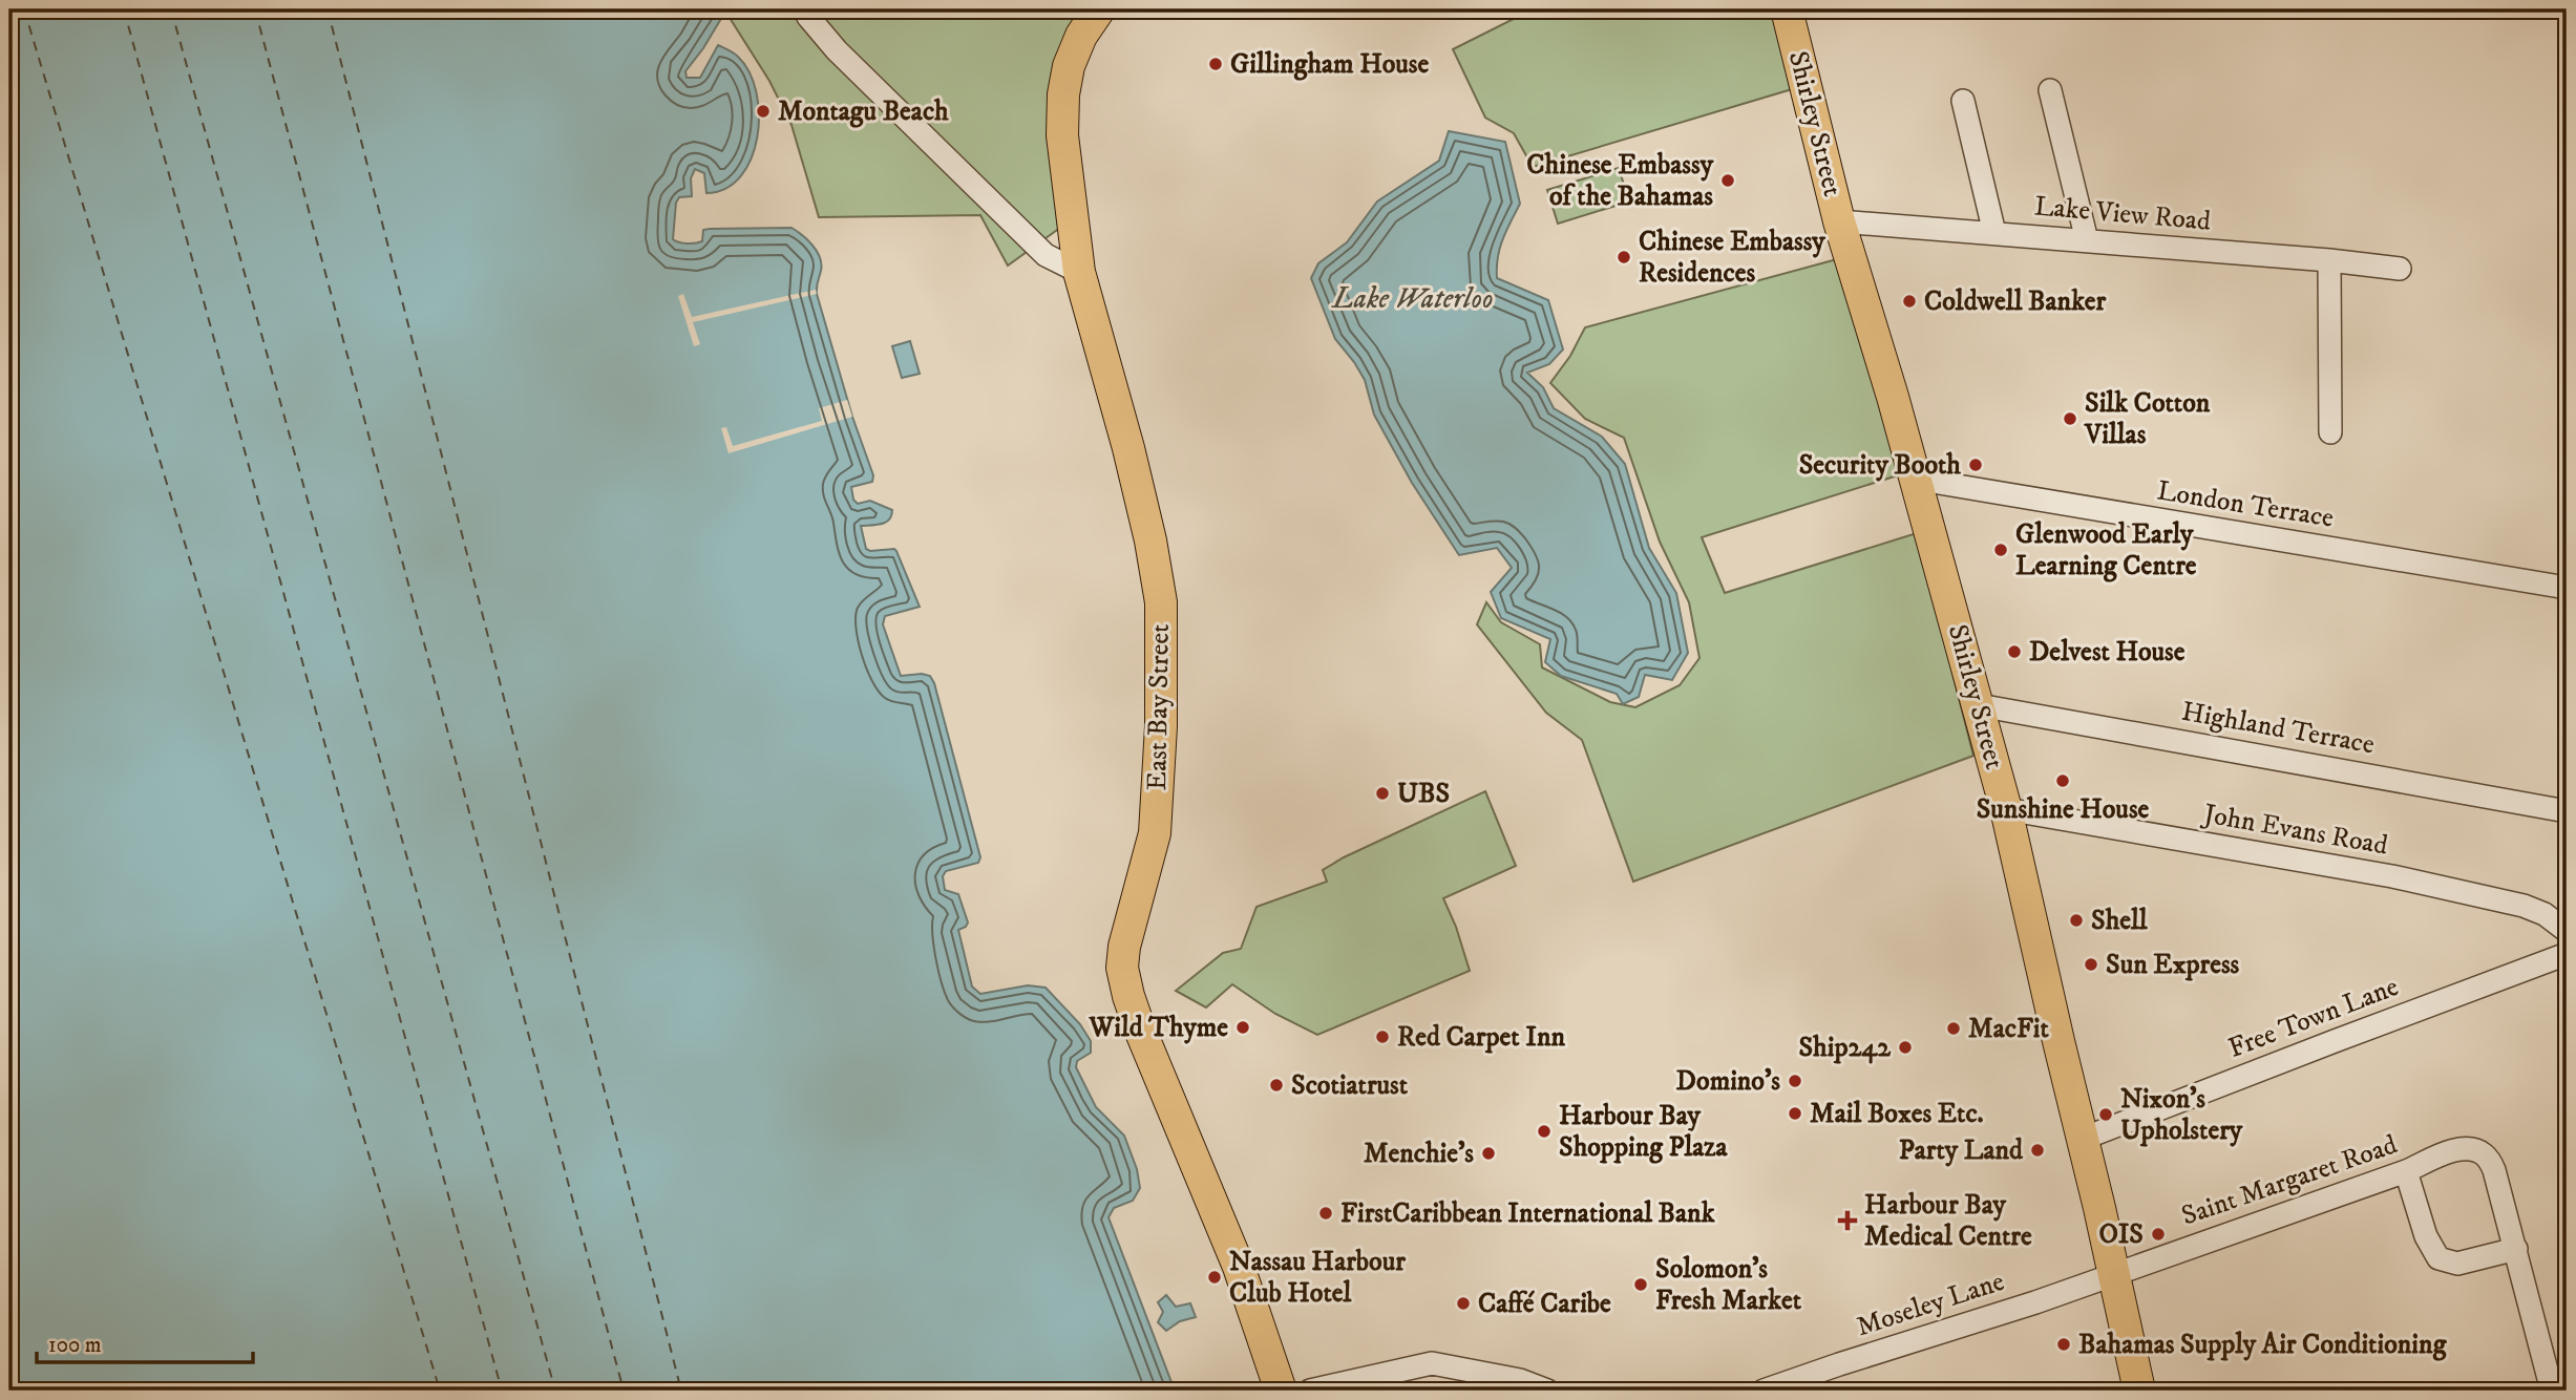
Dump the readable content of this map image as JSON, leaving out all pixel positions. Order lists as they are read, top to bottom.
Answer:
{
  "streets": {
    "highway": ["Shirley Street", "East Bay Street"],
    "street": [
      "Lake View Road",
      "London Terrace",
      "Highland Terrace",
      "John Evans Road",
      "Free Town Lane",
      "Saint Margaret Road",
      "Moseley Lane"
    ]
  },
  "crossings": [
    ["Shirley Street", "Lake View Road"],
    ["Shirley Street", "London Terrace"],
    ["Shirley Street", "Highland Terrace"],
    ["Shirley Street", "John Evans Road"],
    ["Shirley Street", "Free Town Lane"],
    ["Shirley Street", "Saint Margaret Road"],
    ["Shirley Street", "Moseley Lane"],
    ["Saint Margaret Road", "Moseley Lane"]
  ],
  "water": ["Lake Waterloo"],
  "places": {
    "other": [
      "Gillingham House",
      "Montagu Beach",
      "Chinese Embassy of the Bahamas",
      "Chinese Embassy Residences",
      "Coldwell Banker",
      "Silk Cotton Villas",
      "Security Booth",
      "Glenwood Early Learning Centre",
      "Delvest House",
      "Sunshine House",
      "UBS",
      "Shell",
      "Sun Express",
      "Wild Thyme",
      "MacFit",
      "Red Carpet Inn",
      "Ship242",
      "Domino's",
      "Scotiatrust",
      "Mail Boxes Etc.",
      "Nixon's Upholstery",
      "Harbour Bay Shopping Plaza",
      "Party Land",
      "Menchie's",
      "FirstCaribbean International Bank",
      "OIS",
      "Nassau Harbour Club Hotel",
      "Solomon's Fresh Market",
      "Caffé Caribe",
      "Bahamas Supply Air Conditioning"
    ],
    "health": ["Harbour Bay Medical Centre"]
  },
  "scale_bar": "100 m"
}
